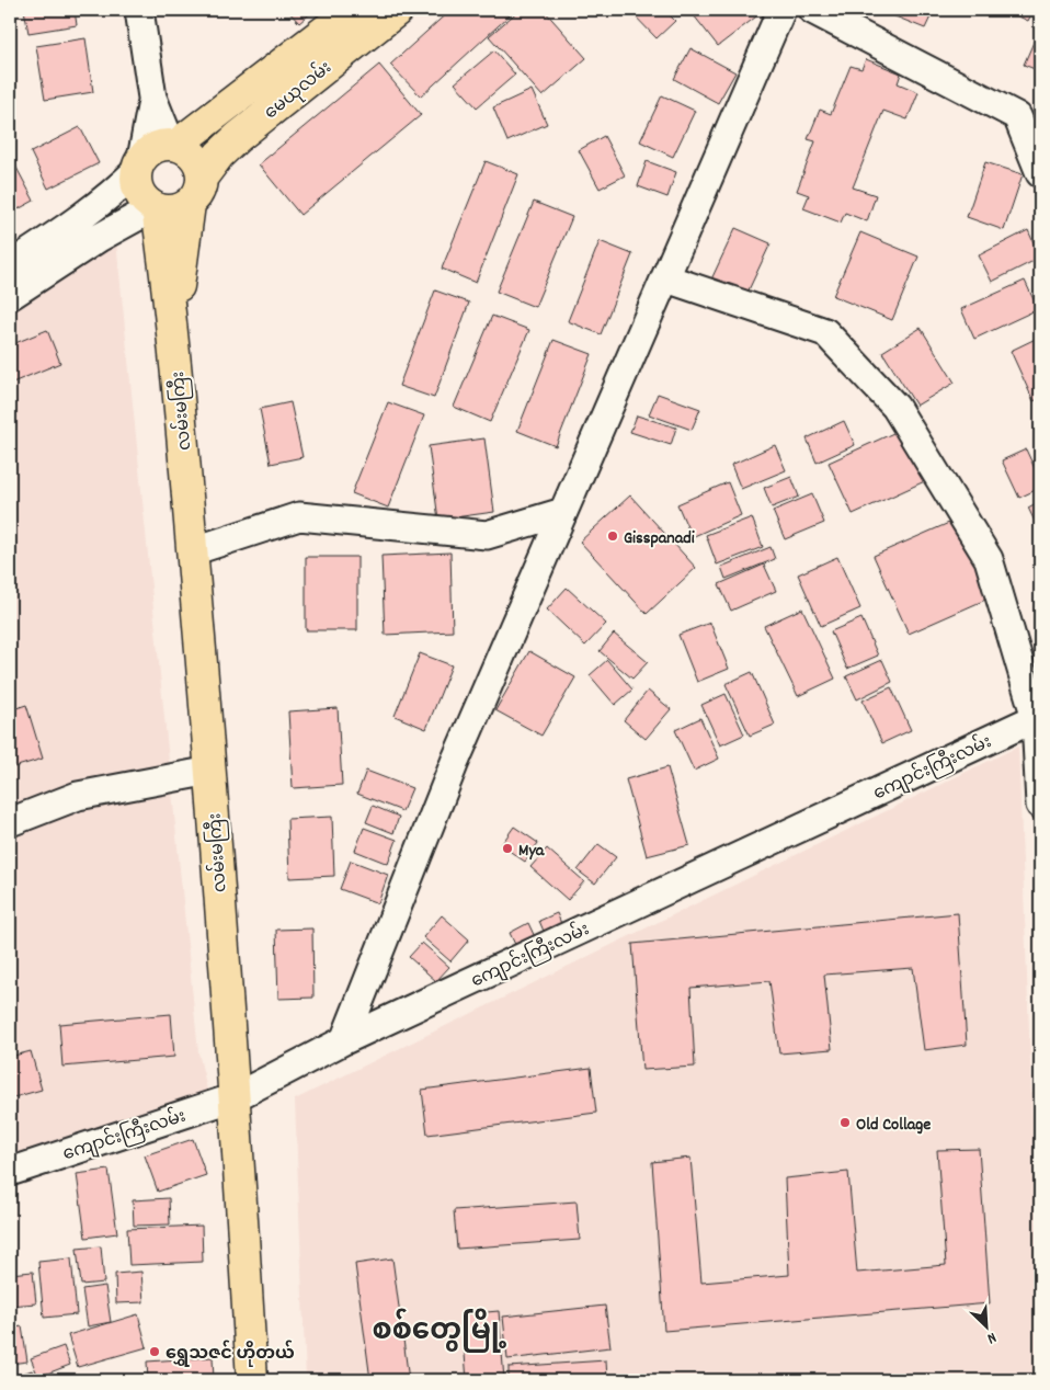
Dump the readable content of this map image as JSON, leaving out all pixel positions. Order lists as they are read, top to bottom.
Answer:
{
  "streets": {
    "main road": ["မေယုလမ်း", "လမ်းမကြီး"],
    "street": ["ကျောင်းကြီးလမ်း"]
  },
  "crossings": [
    ["မေယုလမ်း", "လမ်းမကြီး"],
    ["လမ်းမကြီး", "ကျောင်းကြီးလမ်း"]
  ],
  "districts": ["စစ်တွေမြို့"],
  "places": [
    "Gisspanadi",
    "Mya",
    "Old Collage",
    "ရွှေသဇင် ဟိုတယ်"
  ],
  "north": "bottom right"
}
